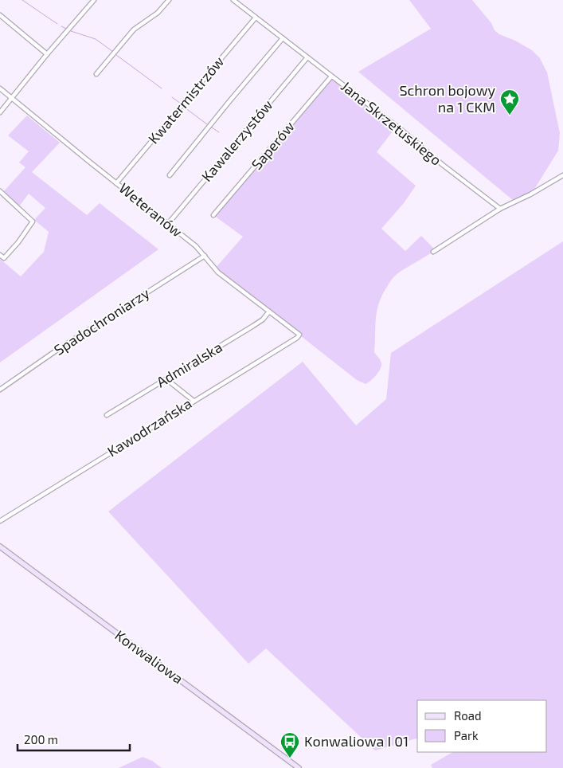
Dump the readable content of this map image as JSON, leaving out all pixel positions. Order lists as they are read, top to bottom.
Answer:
{
  "streets": {
    "street": [
      "Kwatermistrzów",
      "Jana Skrzetuskiego",
      "Kawalerzystów",
      "Saperów",
      "Weteranów",
      "Spadochroniarzy",
      "Admiralska",
      "Kawodrzańska",
      "Konwaliowa"
    ]
  },
  "crossings": [
    ["Kwatermistrzów", "Jana Skrzetuskiego"],
    ["Kwatermistrzów", "Weteranów"],
    ["Jana Skrzetuskiego", "Kawalerzystów"],
    ["Jana Skrzetuskiego", "Saperów"],
    ["Kawalerzystów", "Weteranów"],
    ["Weteranów", "Spadochroniarzy"],
    ["Weteranów", "Admiralska"],
    ["Weteranów", "Kawodrzańska"]
  ],
  "places": {
    "place": ["Schron bojowy na 1 CKM"],
    "bus stop": ["Konwaliowa I 01"]
  },
  "legend": ["Road", "Park"],
  "scale_bar": "200 m"
}
